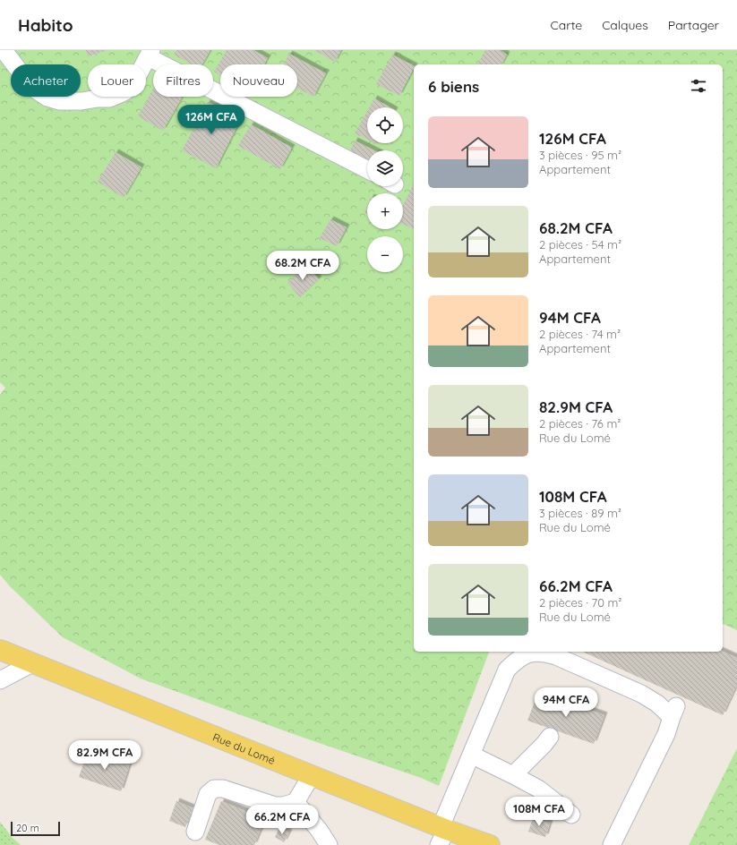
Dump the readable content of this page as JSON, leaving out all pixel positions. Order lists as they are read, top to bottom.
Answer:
{
  "streets": {
    "main road": ["Rue du Lomé"]
  },
  "scale_bar": "20 m",
  "page": {
    "header": "Habito",
    "nav": ["Carte", "Calques", "Partager"],
    "chip": [
      "Acheter",
      "Louer",
      "Filtres",
      "Nouveau"
    ],
    "heading": "6 biens",
    "price": [
      "126M CFA",
      "68.2M CFA",
      "94M CFA",
      "82.9M CFA",
      "108M CFA",
      "66.2M CFA"
    ],
    "map_buttons": ["+", "−"],
    "list": [
      {
        "name": "126M CFA",
        "note": "3 pièces · 95 m² · Appartement"
      },
      {
        "name": "68.2M CFA",
        "note": "2 pièces · 54 m² · Appartement"
      },
      {
        "name": "94M CFA",
        "note": "2 pièces · 74 m² · Appartement"
      },
      {
        "name": "82.9M CFA",
        "note": "2 pièces · 76 m² · Rue du Lomé"
      },
      {
        "name": "108M CFA",
        "note": "3 pièces · 89 m² · Rue du Lomé"
      },
      {
        "name": "66.2M CFA",
        "note": "2 pièces · 70 m² · Rue du Lomé"
      }
    ],
    "scale": "20 m"
  }
}
